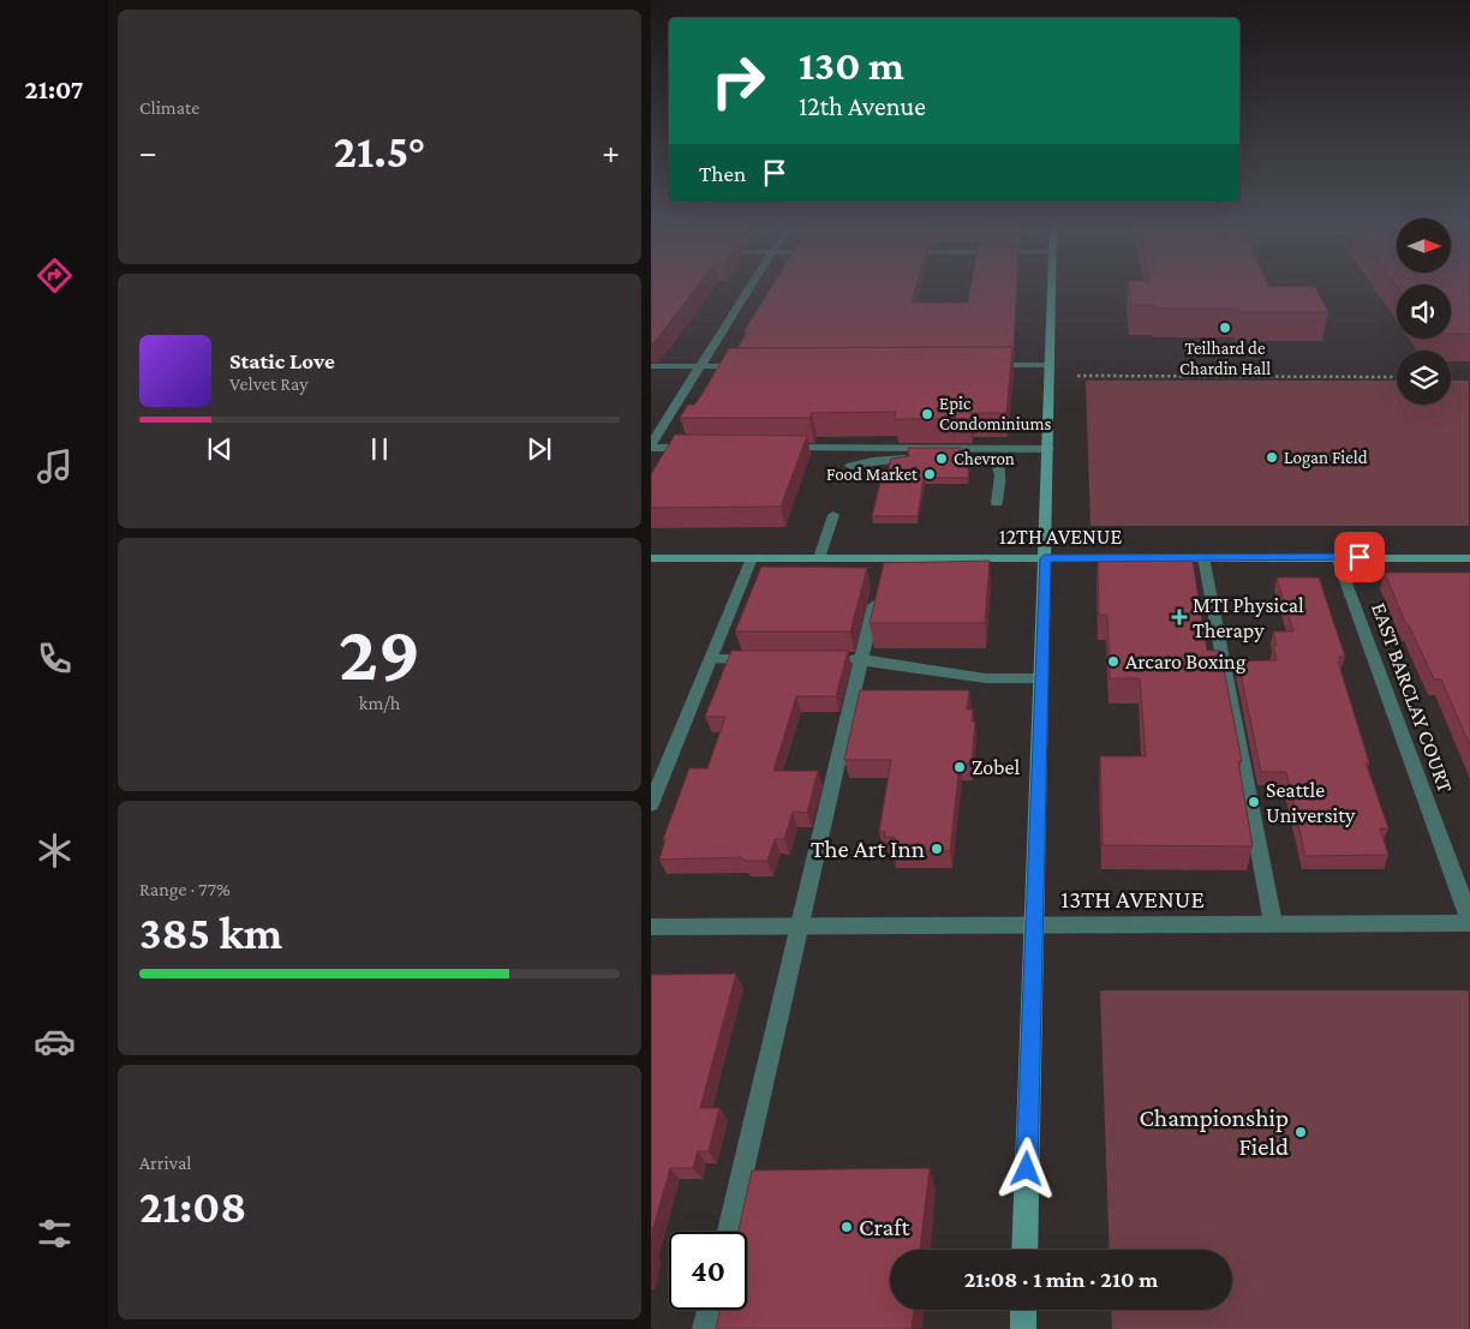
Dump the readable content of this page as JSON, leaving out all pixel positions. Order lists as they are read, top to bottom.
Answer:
{
  "streets": {
    "street": ["12TH AVENUE", "EAST BARCLAY COURT", "13TH AVENUE"]
  },
  "crossings": [
    ["12TH AVENUE", "EAST BARCLAY COURT"],
    ["EAST BARCLAY COURT", "13TH AVENUE"]
  ],
  "places": {
    "other": [
      "Teilhard de Chardin Hall",
      "Epic Condominiums",
      "Logan Field",
      "Chevron",
      "Food Market",
      "Arcaro Boxing",
      "Zobel",
      "Seattle University",
      "The Art Inn",
      "Championship Field",
      "Craft"
    ],
    "health": ["MTI Physical Therapy"]
  },
  "north": "right",
  "page": {
    "tabs": "21:07",
    "tile": [
      "Climate",
      ["29", "km/h"],
      ["Range · 77%", "385 km"],
      ["Arrival", "21:08"]
    ],
    "turn": ["130 m", "12th Avenue"],
    "heat": ["−", "21.5°", "+"],
    "then": "Then",
    "song": ["Static Love", "Velvet Ray"],
    "limit": "40",
    "trip": "21:08 · 1 min · 210 m"
  }
}
